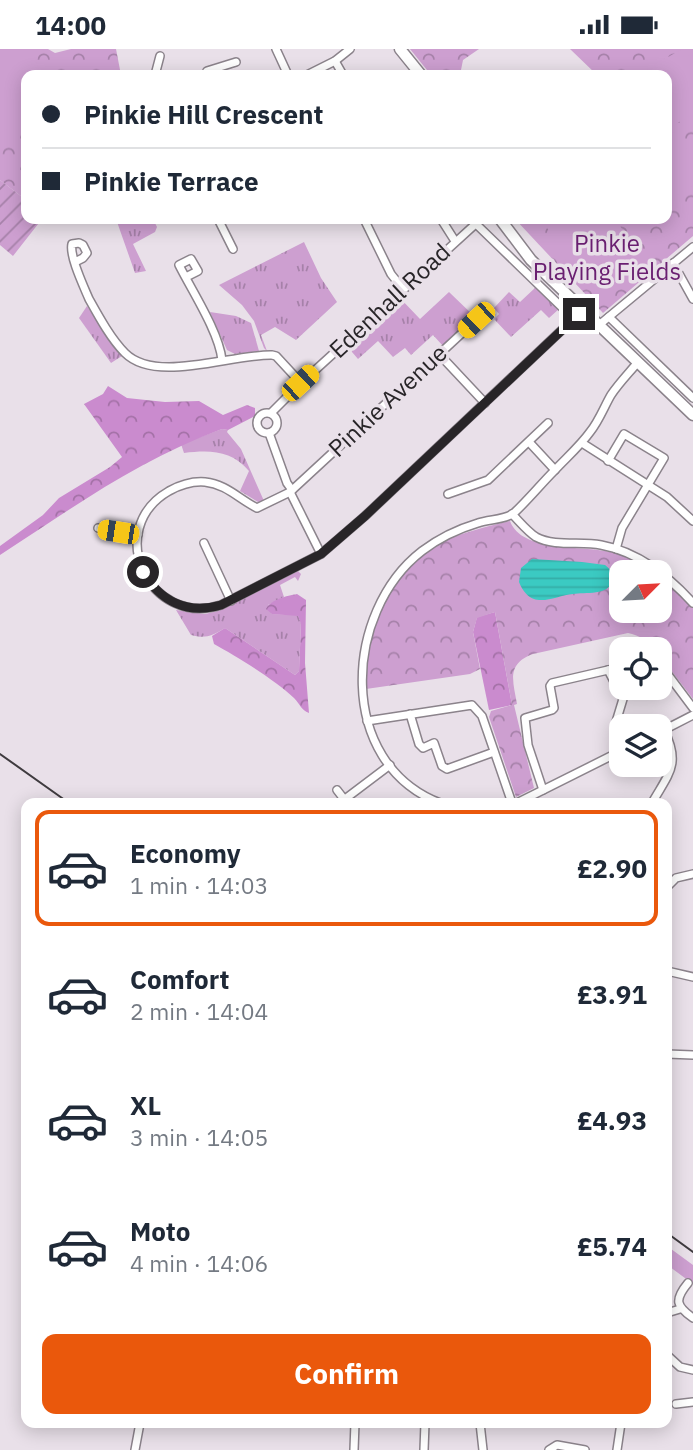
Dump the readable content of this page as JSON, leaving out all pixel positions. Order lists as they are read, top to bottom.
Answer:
{
  "streets": {
    "street": ["Edenhall Road", "Pinkie Avenue"]
  },
  "parks": ["Pinkie Playing Fields"],
  "north": "top right",
  "page": {
    "status": "14:00",
    "banner": ["Pinkie Hill Crescent", "Pinkie Terrace"],
    "list": [
      {
        "name": "Economy",
        "note": "1 min · 14:03",
        "value": "£2.90"
      },
      {
        "name": "Comfort",
        "note": "2 min · 14:04",
        "value": "£3.91"
      },
      {
        "name": "XL",
        "note": "3 min · 14:05",
        "value": "£4.93"
      },
      {
        "name": "Moto",
        "note": "4 min · 14:06",
        "value": "£5.74"
      }
    ],
    "buttons": "Confirm"
  }
}
